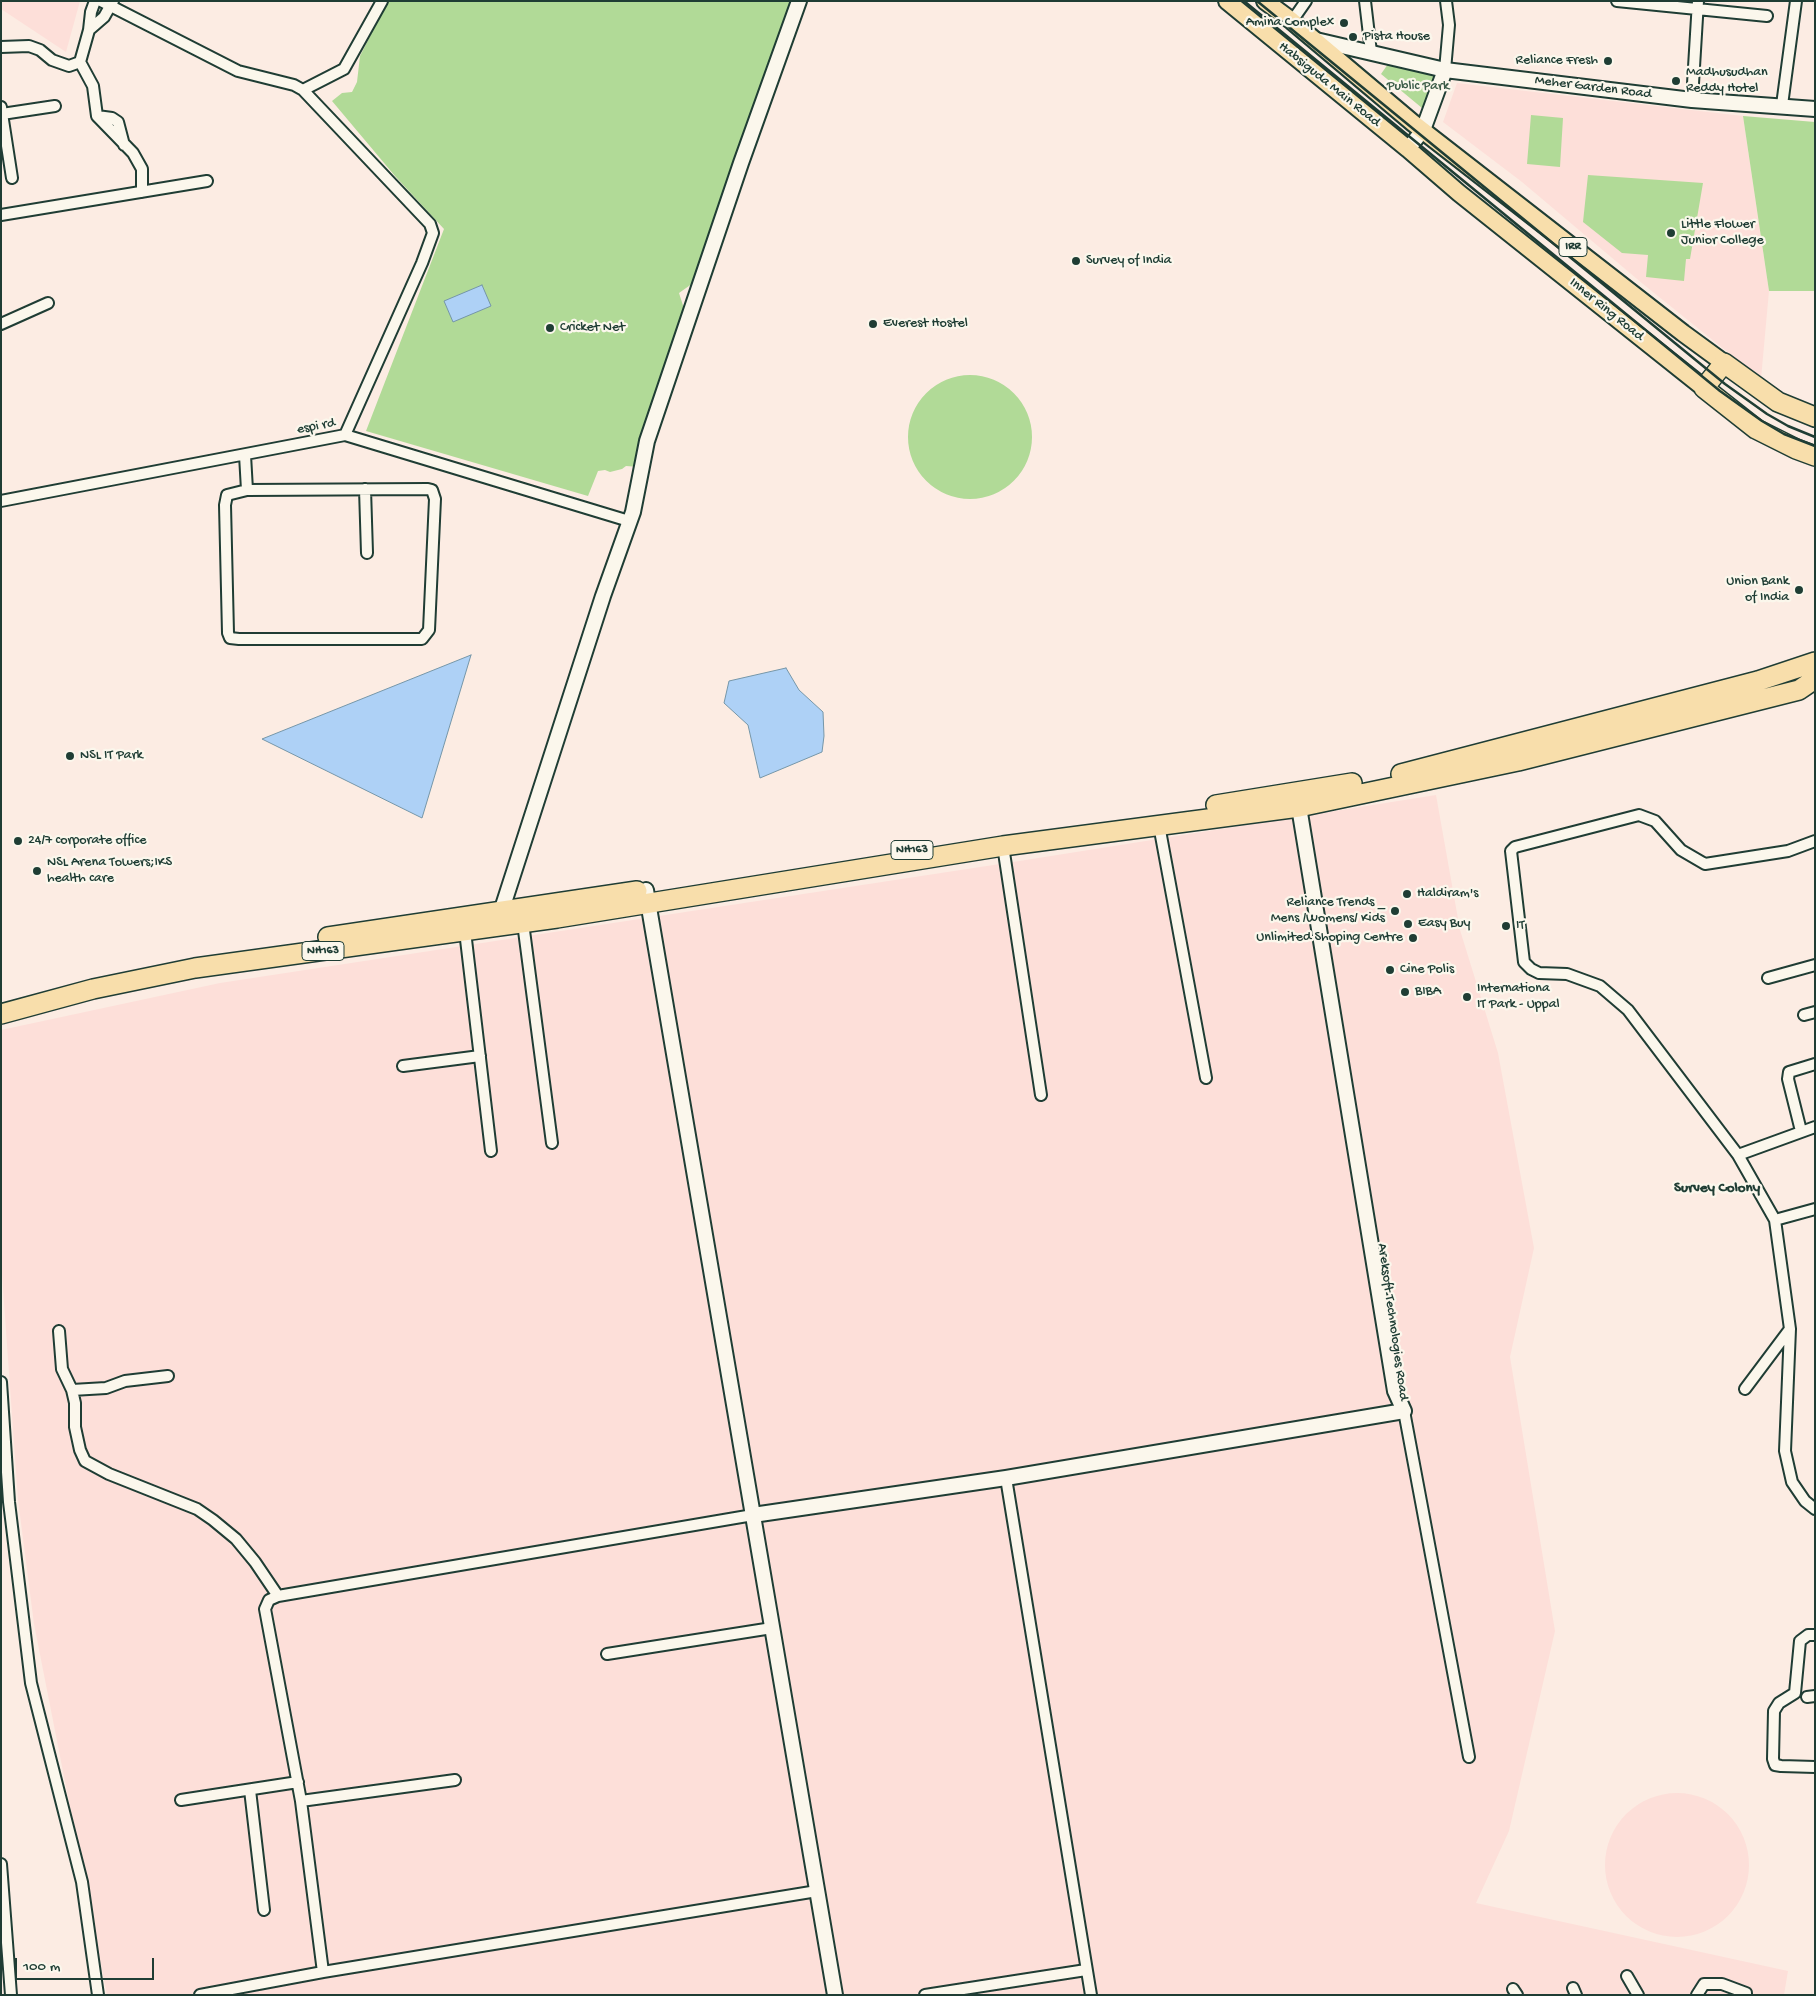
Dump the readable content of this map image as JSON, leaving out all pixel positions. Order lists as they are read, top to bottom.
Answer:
{
  "streets": {
    "highway": ["IRR", "Inner Ring Road", "NH163"],
    "main road": ["Habsiguda Main Road"],
    "street": ["Meher Garden Road", "espi rd", "Areksoft Technologies Road"]
  },
  "crossings": [
    ["Habsiguda Main Road", "Meher Garden Road"],
    ["Habsiguda Main Road", "Inner Ring Road"],
    ["NH163", "Areksoft Technologies Road"]
  ],
  "districts": ["Survey Colony"],
  "parks": ["Public Park"],
  "places": [
    "Amina Complex",
    "Pista House",
    "Reliance Fresh",
    "Madhusudhan Reddy Hotel",
    "Little Flower Junior College",
    "Survey of India",
    "Everest Hostel",
    "Cricket Net",
    "Union Bank of India",
    "NSL IT Park",
    "24/7 corporate office",
    "NSL Arena Towers;IKS health care",
    "Haldiram's",
    "Reliance Trends _ Mens /Womens/ Kids",
    "Easy Buy",
    "IT",
    "Unlimited Shoping Centre",
    "Cine Polis",
    "BIBA",
    "Internationa IT Park - Uppal"
  ],
  "scale_bar": "100 m"
}
